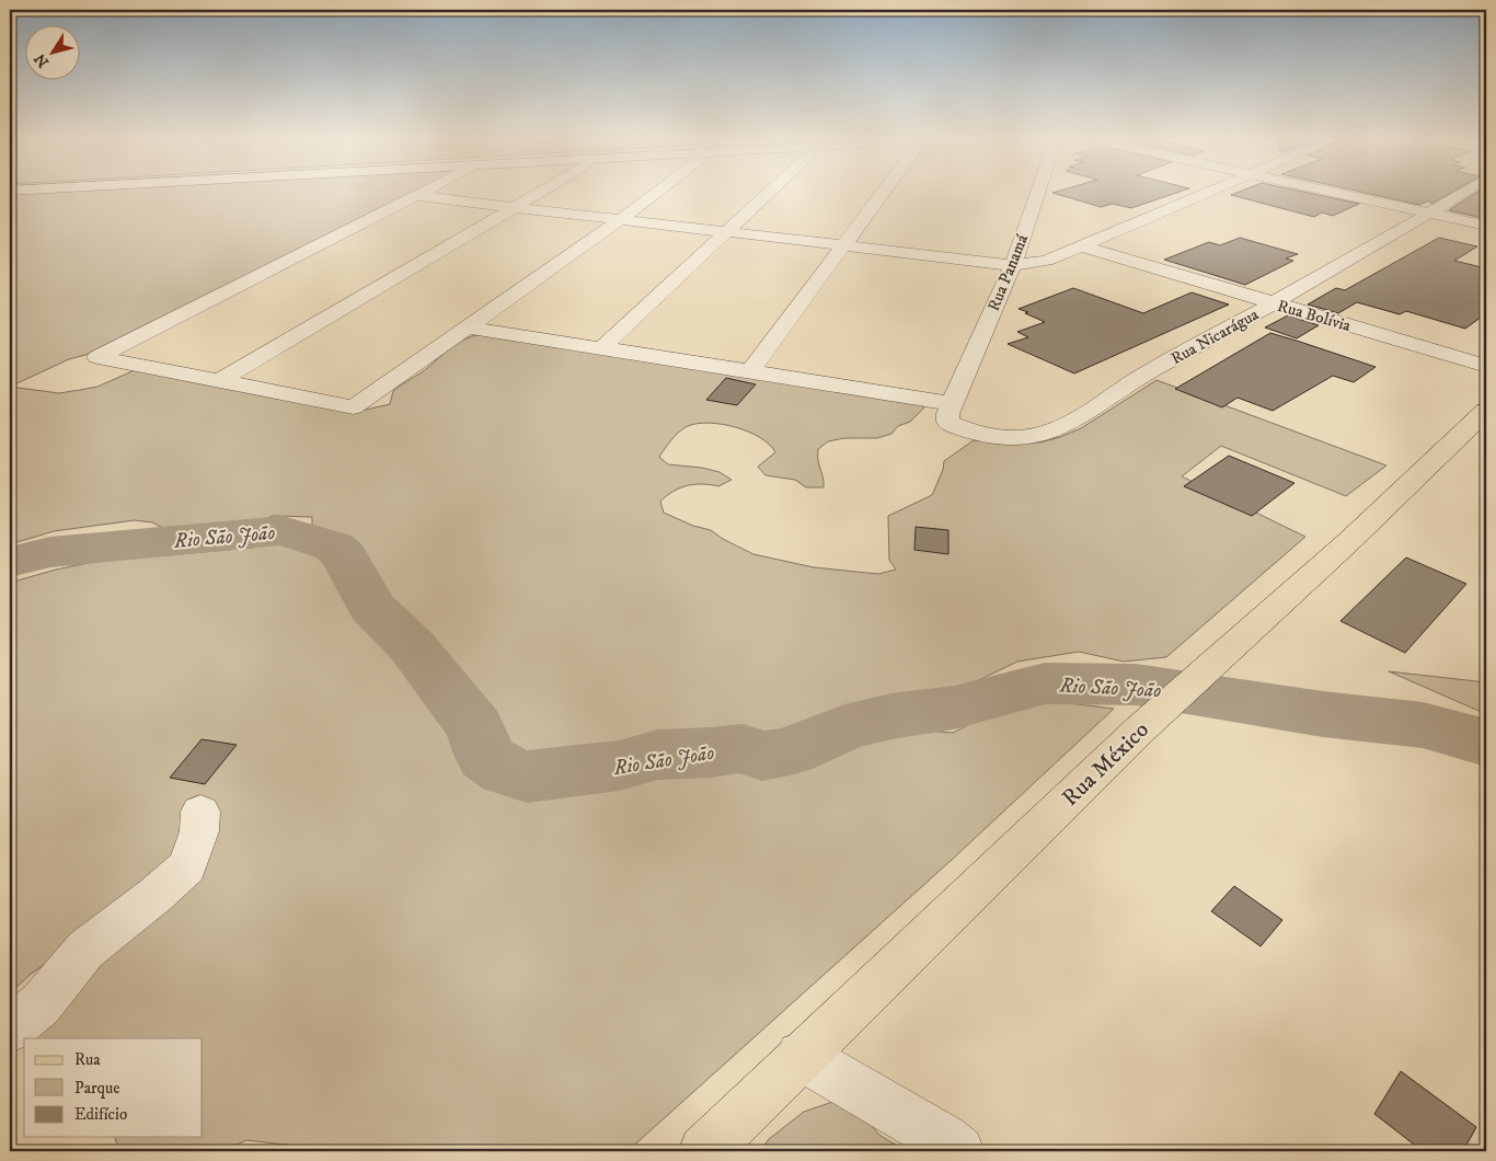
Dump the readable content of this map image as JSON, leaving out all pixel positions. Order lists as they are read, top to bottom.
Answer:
{
  "streets": {
    "main road": ["Rua México"],
    "street": ["Rua Panamá", "Rua Bolívia", "Rua Nicarágua"]
  },
  "crossings": [
    ["Rua Panamá", "Rua Nicarágua"],
    ["Rua Bolívia", "Rua Nicarágua"]
  ],
  "water": ["Rio São João"],
  "legend": ["Rua", "Parque", "Edifício"],
  "north": "bottom left"
}
